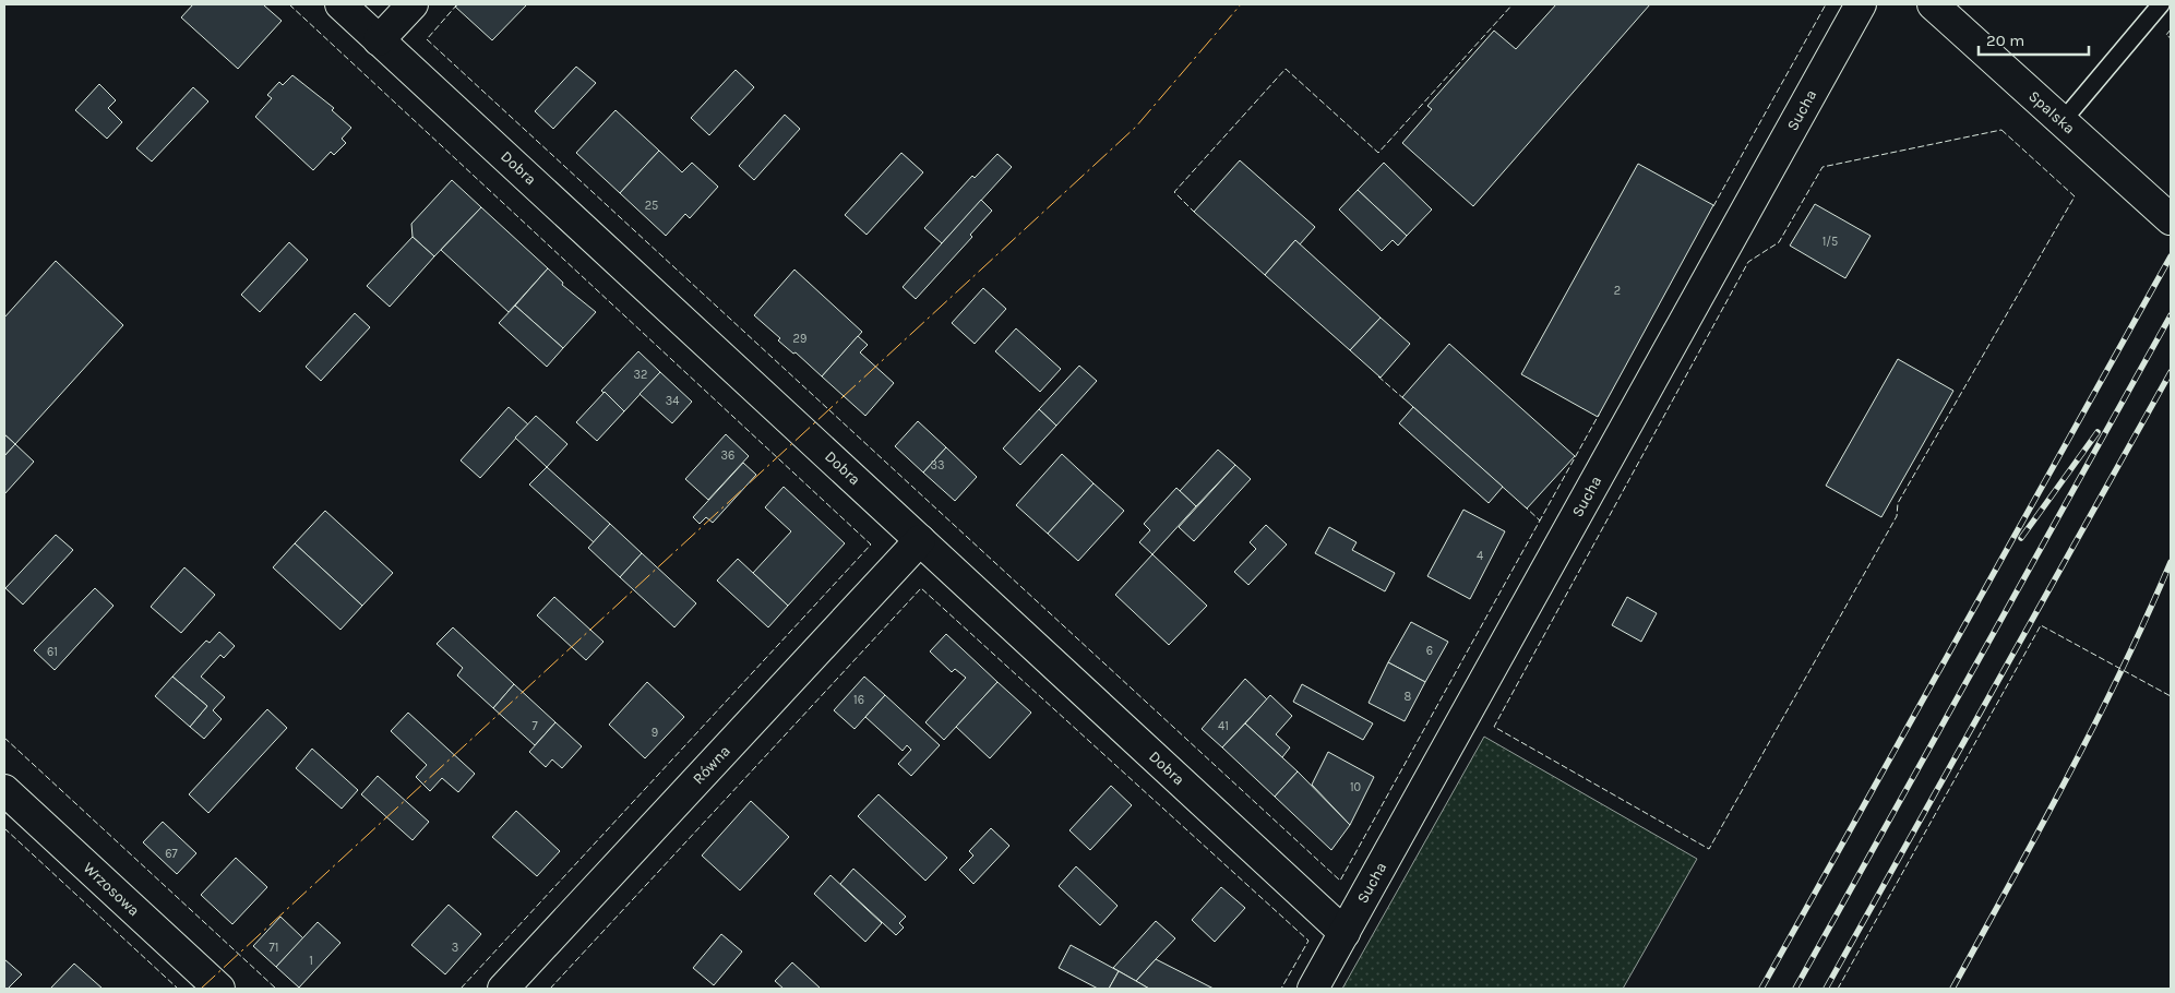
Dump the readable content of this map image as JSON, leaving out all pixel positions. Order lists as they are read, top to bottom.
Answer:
{
  "streets": {
    "street": [
      "Sucha",
      "Spalska",
      "Dobra",
      "Równa",
      "Wrzosowa"
    ]
  },
  "crossings": [
    ["Sucha", "Dobra"],
    ["Dobra", "Równa"]
  ],
  "house_numbers": [
    "25",
    "1/5",
    "2",
    "29",
    "32",
    "34",
    "36",
    "33",
    "4",
    "6",
    "61",
    "8",
    "16",
    "7",
    "41",
    "9",
    "10",
    "67",
    "71",
    "3",
    "1"
  ],
  "scale_bar": "20 m"
}
